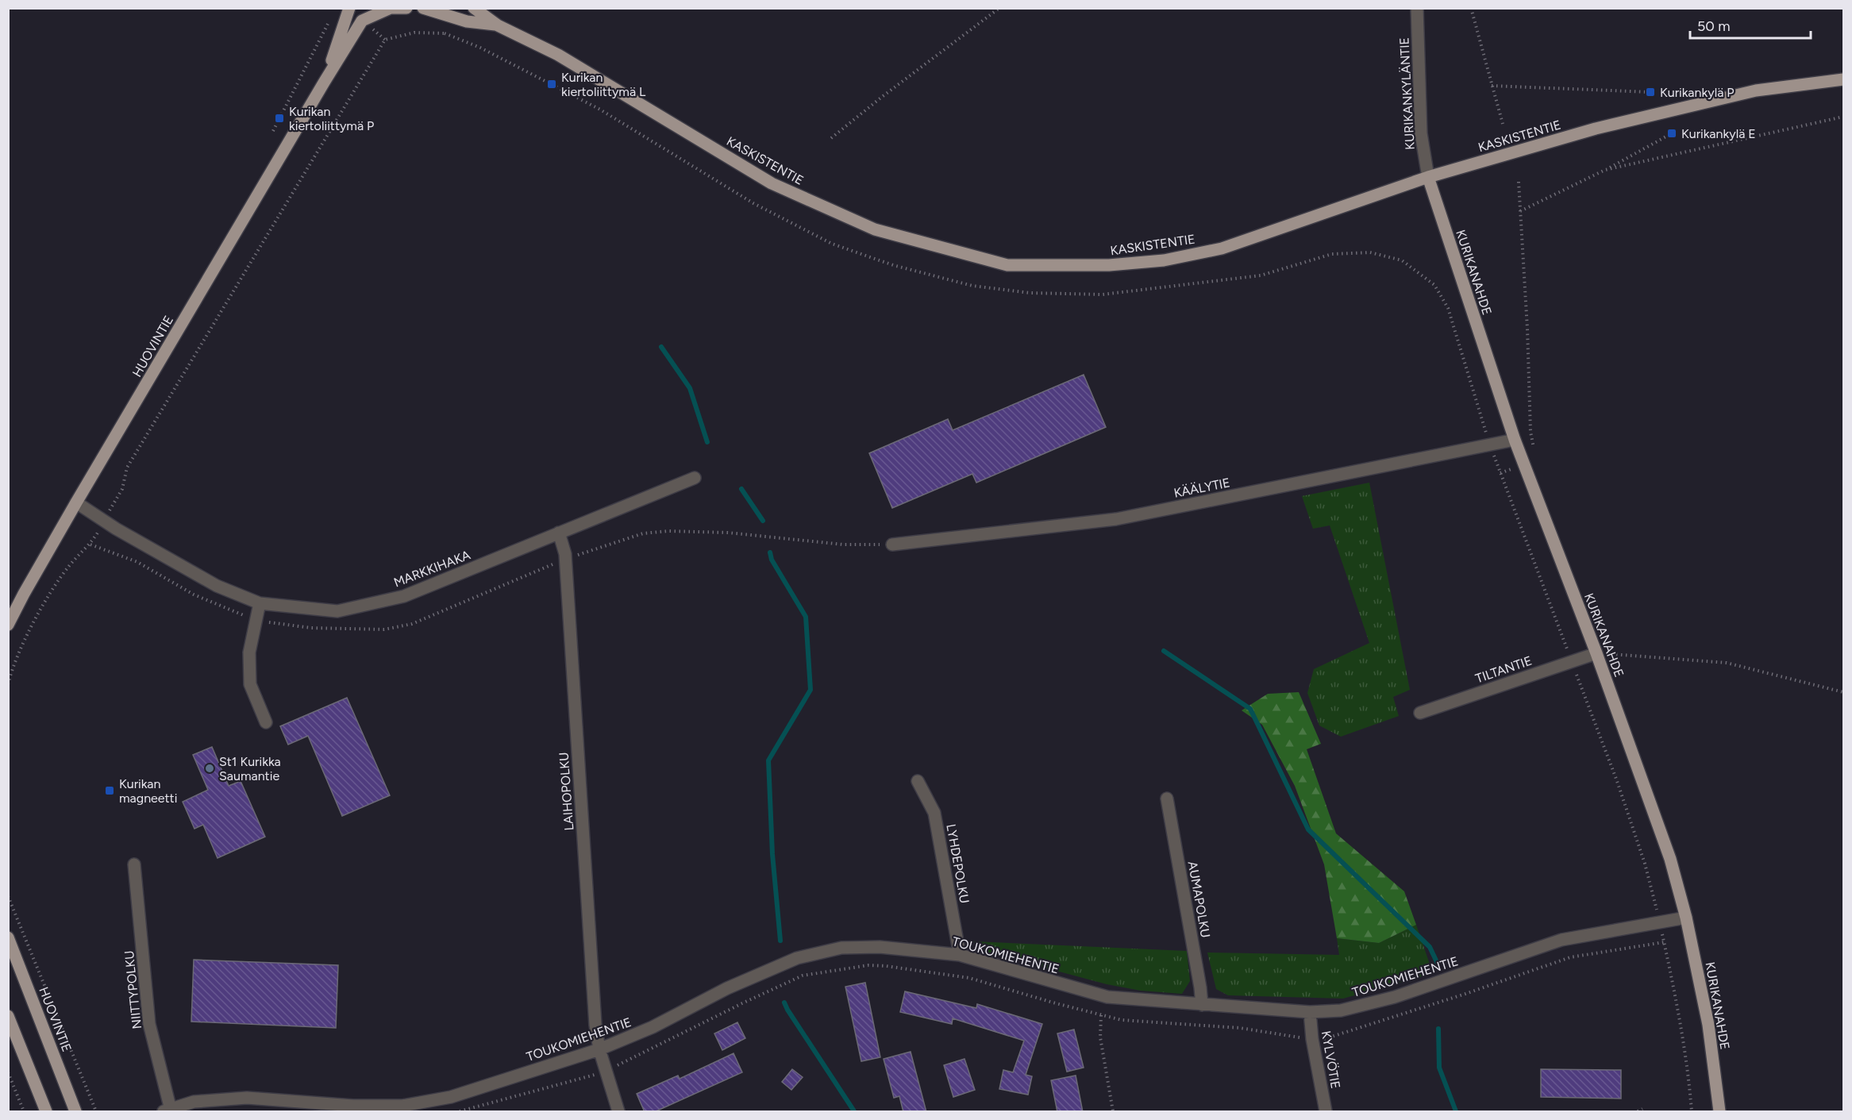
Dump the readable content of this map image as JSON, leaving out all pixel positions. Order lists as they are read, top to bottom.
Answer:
{
  "streets": {
    "main road": ["KASKISTENTIE", "KURIKANAHDE", "HUOVINTIE"],
    "street": [
      "KURIKANKYLÄNTIE",
      "KÄÄLYTIE",
      "MARKKIHAKA",
      "TILTANTIE",
      "LAIHOPOLKU",
      "LYHDEPOLKU",
      "AUMAPOLKU",
      "TOUKOMIEHENTIE",
      "NIITTYPOLKU",
      "KYLVÖTIE"
    ]
  },
  "crossings": [
    ["KURIKANKYLÄNTIE", "KASKISTENTIE"],
    ["KURIKANKYLÄNTIE", "KURIKANAHDE"],
    ["KASKISTENTIE", "KURIKANAHDE"],
    ["KURIKANAHDE", "KÄÄLYTIE"],
    ["KURIKANAHDE", "TILTANTIE"],
    ["KURIKANAHDE", "TOUKOMIEHENTIE"],
    ["HUOVINTIE", "MARKKIHAKA"],
    ["MARKKIHAKA", "LAIHOPOLKU"],
    ["LAIHOPOLKU", "TOUKOMIEHENTIE"],
    ["LYHDEPOLKU", "TOUKOMIEHENTIE"],
    ["AUMAPOLKU", "TOUKOMIEHENTIE"],
    ["TOUKOMIEHENTIE", "NIITTYPOLKU"],
    ["TOUKOMIEHENTIE", "KYLVÖTIE"]
  ],
  "places": {
    "transit": [
      "Kurikan kiertoliittymä L",
      "Kurikankylä P",
      "Kurikan kiertoliittymä P",
      "Kurikankylä E",
      "Kurikan magneetti"
    ],
    "other": ["St1 Kurikka Saumantie"]
  },
  "scale_bar": "50 m"
}
